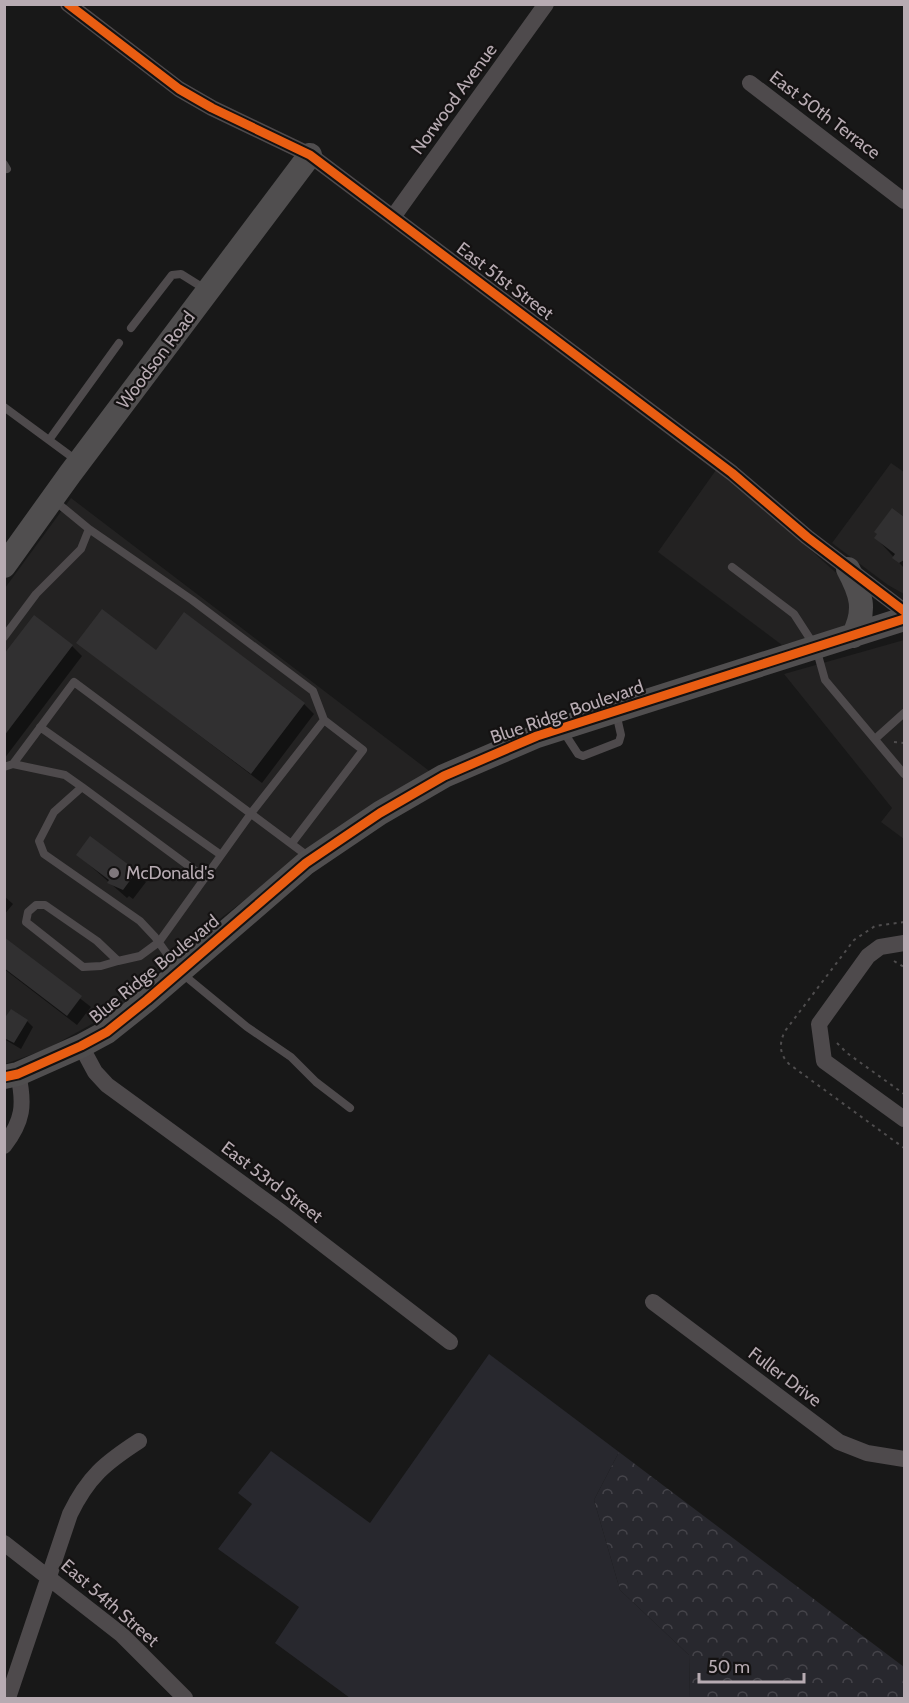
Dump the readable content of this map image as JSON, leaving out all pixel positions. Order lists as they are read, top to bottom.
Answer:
{
  "streets": {
    "street": [
      "Norwood Avenue",
      "East 50th Terrace",
      "East 51st Street",
      "Woodson Road",
      "Blue Ridge Boulevard",
      "East 53rd Street",
      "Fuller Drive",
      "East 54th Street"
    ]
  },
  "crossings": [
    ["Norwood Avenue", "East 51st Street"],
    ["East 51st Street", "Woodson Road"],
    ["Blue Ridge Boulevard", "East 53rd Street"]
  ],
  "places": ["McDonald's"],
  "scale_bar": "50 m"
}
